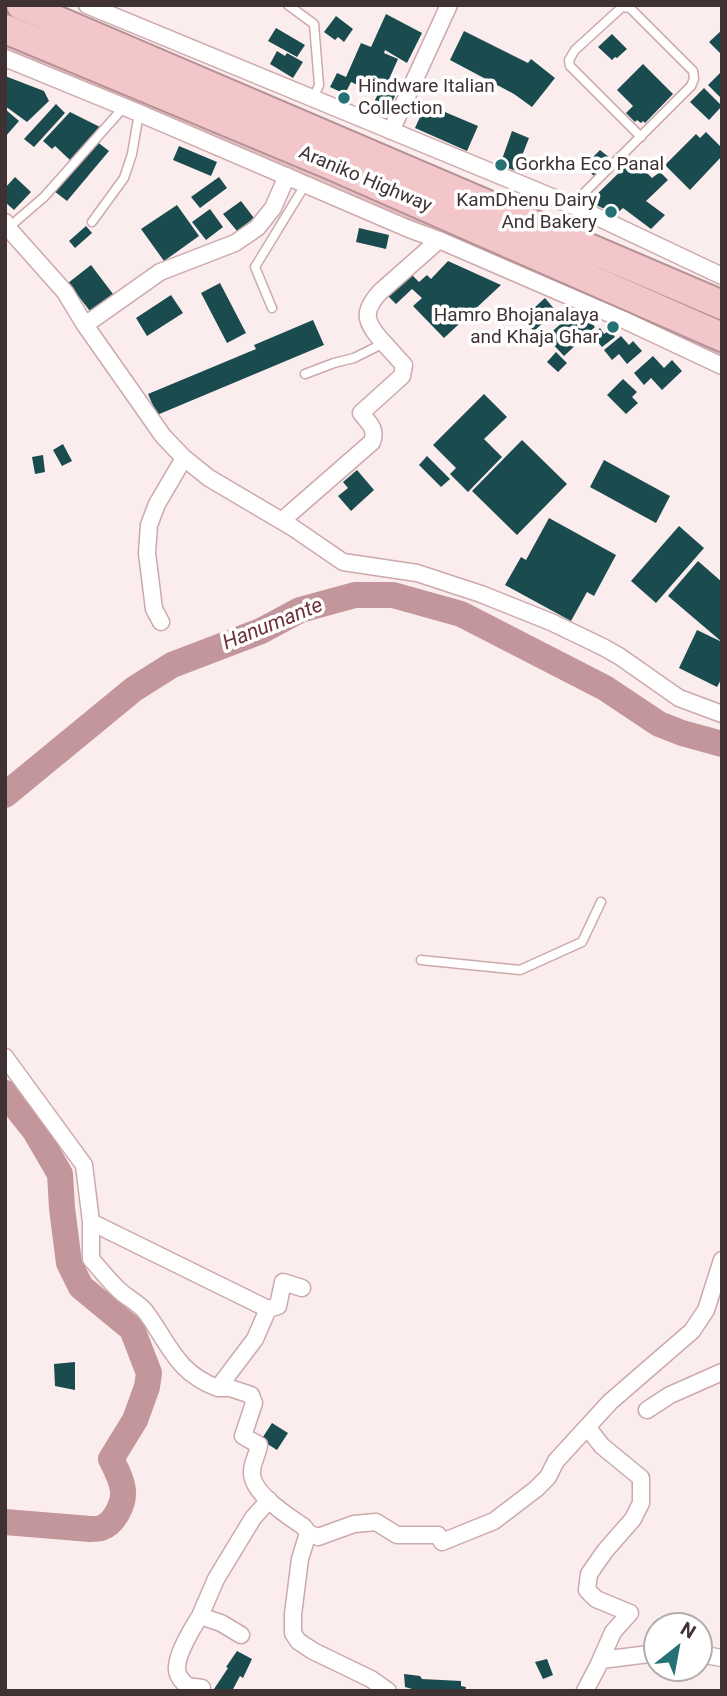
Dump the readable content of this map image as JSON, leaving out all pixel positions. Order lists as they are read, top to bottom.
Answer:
{
  "streets": {
    "highway": ["Araniko Highway"]
  },
  "water": ["Hanumante"],
  "places": [
    "Hindware Italian Collection",
    "Gorkha Eco Panal",
    "KamDhenu Dairy And Bakery",
    "Hamro Bhojanalaya and Khaja Ghar"
  ],
  "north": "top right"
}
